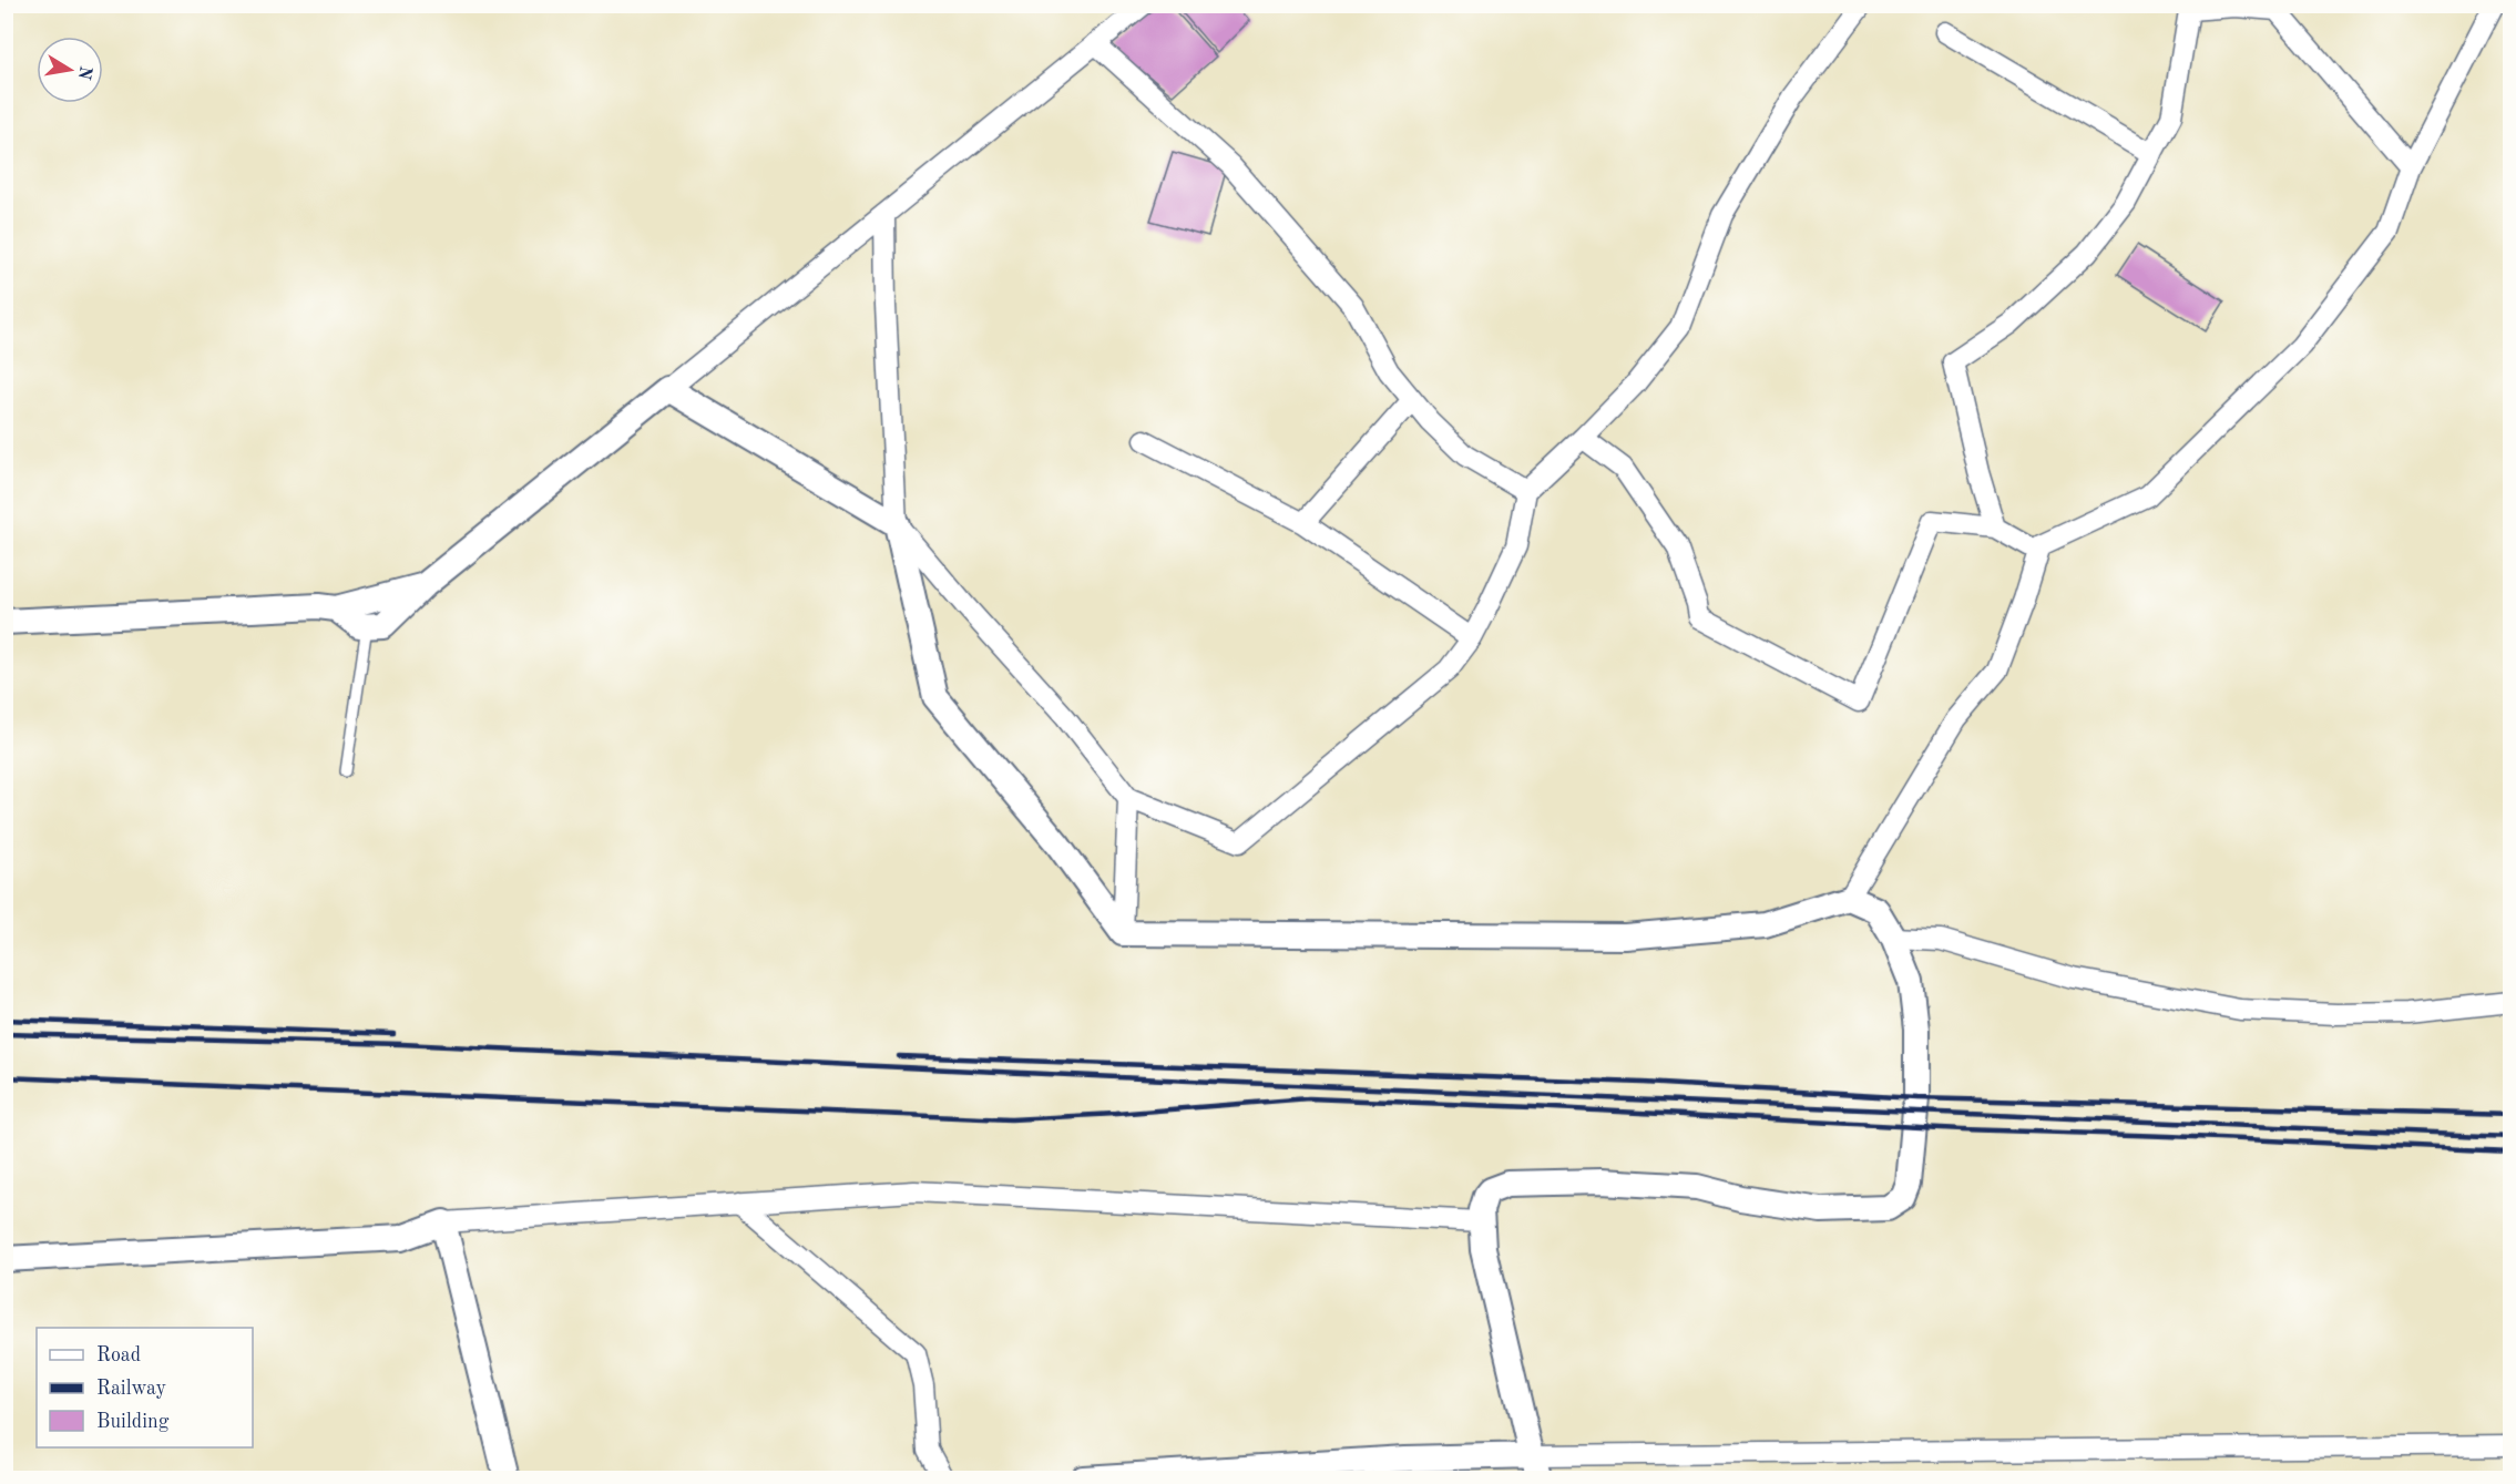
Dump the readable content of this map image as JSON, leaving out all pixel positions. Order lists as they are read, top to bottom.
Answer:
{
  "legend": ["Road", "Railway", "Building"],
  "north": "right"
}
